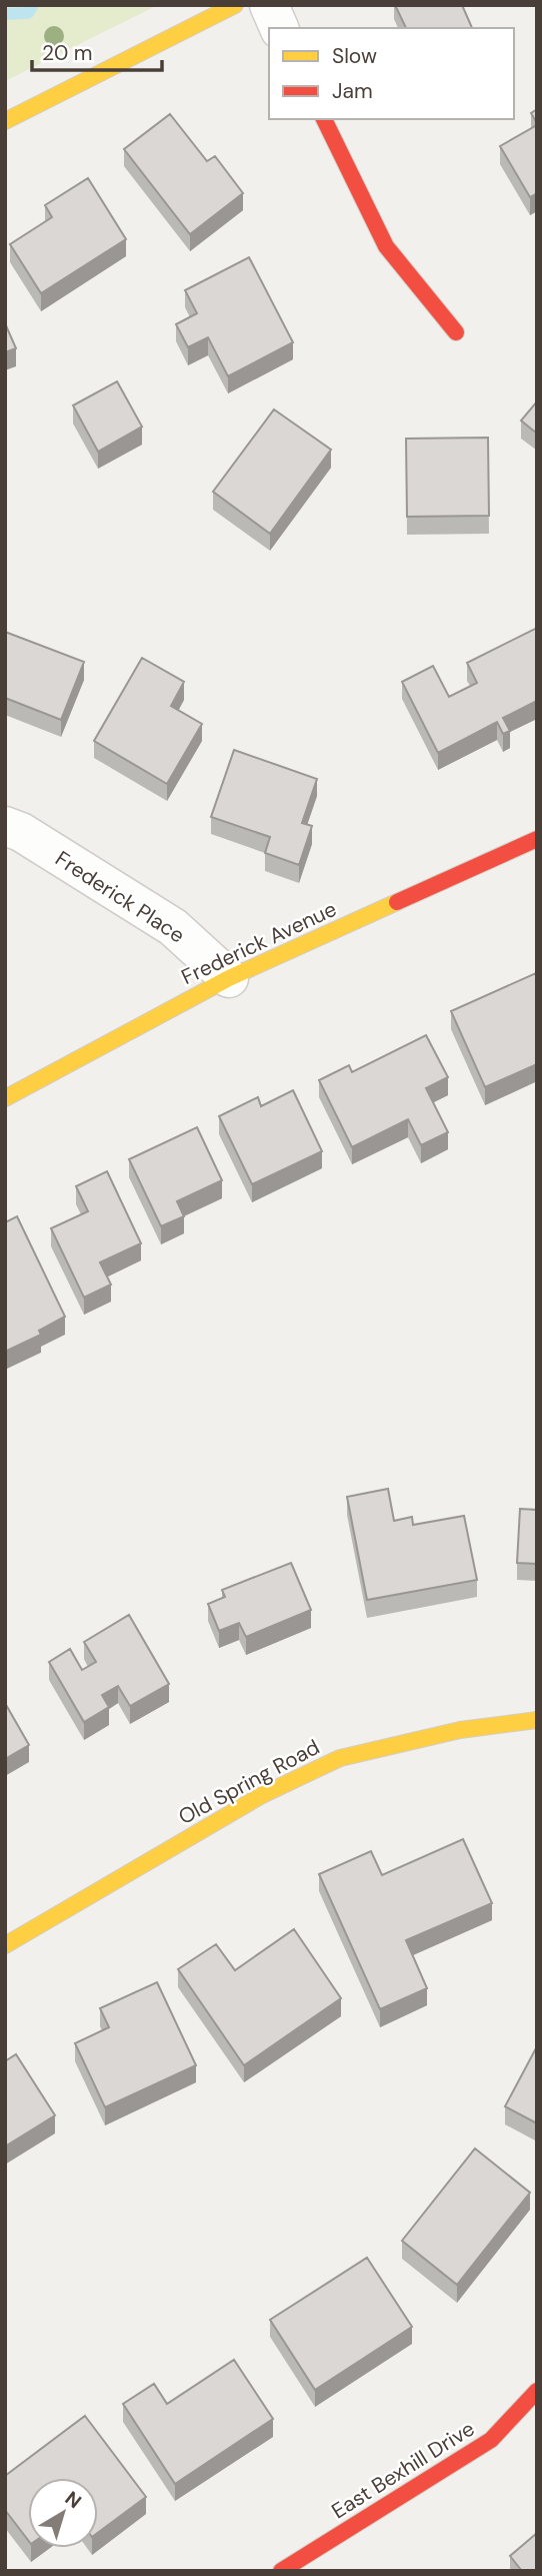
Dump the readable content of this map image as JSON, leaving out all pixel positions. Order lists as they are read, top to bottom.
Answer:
{
  "streets": {
    "street": [
      "Frederick Place",
      "Frederick Avenue",
      "Old Spring Road",
      "East Bexhill Drive"
    ]
  },
  "crossings": [
    ["Frederick Place", "Frederick Avenue"]
  ],
  "legend": ["Slow", "Jam"],
  "scale_bar": "20 m",
  "north": "top right"
}
